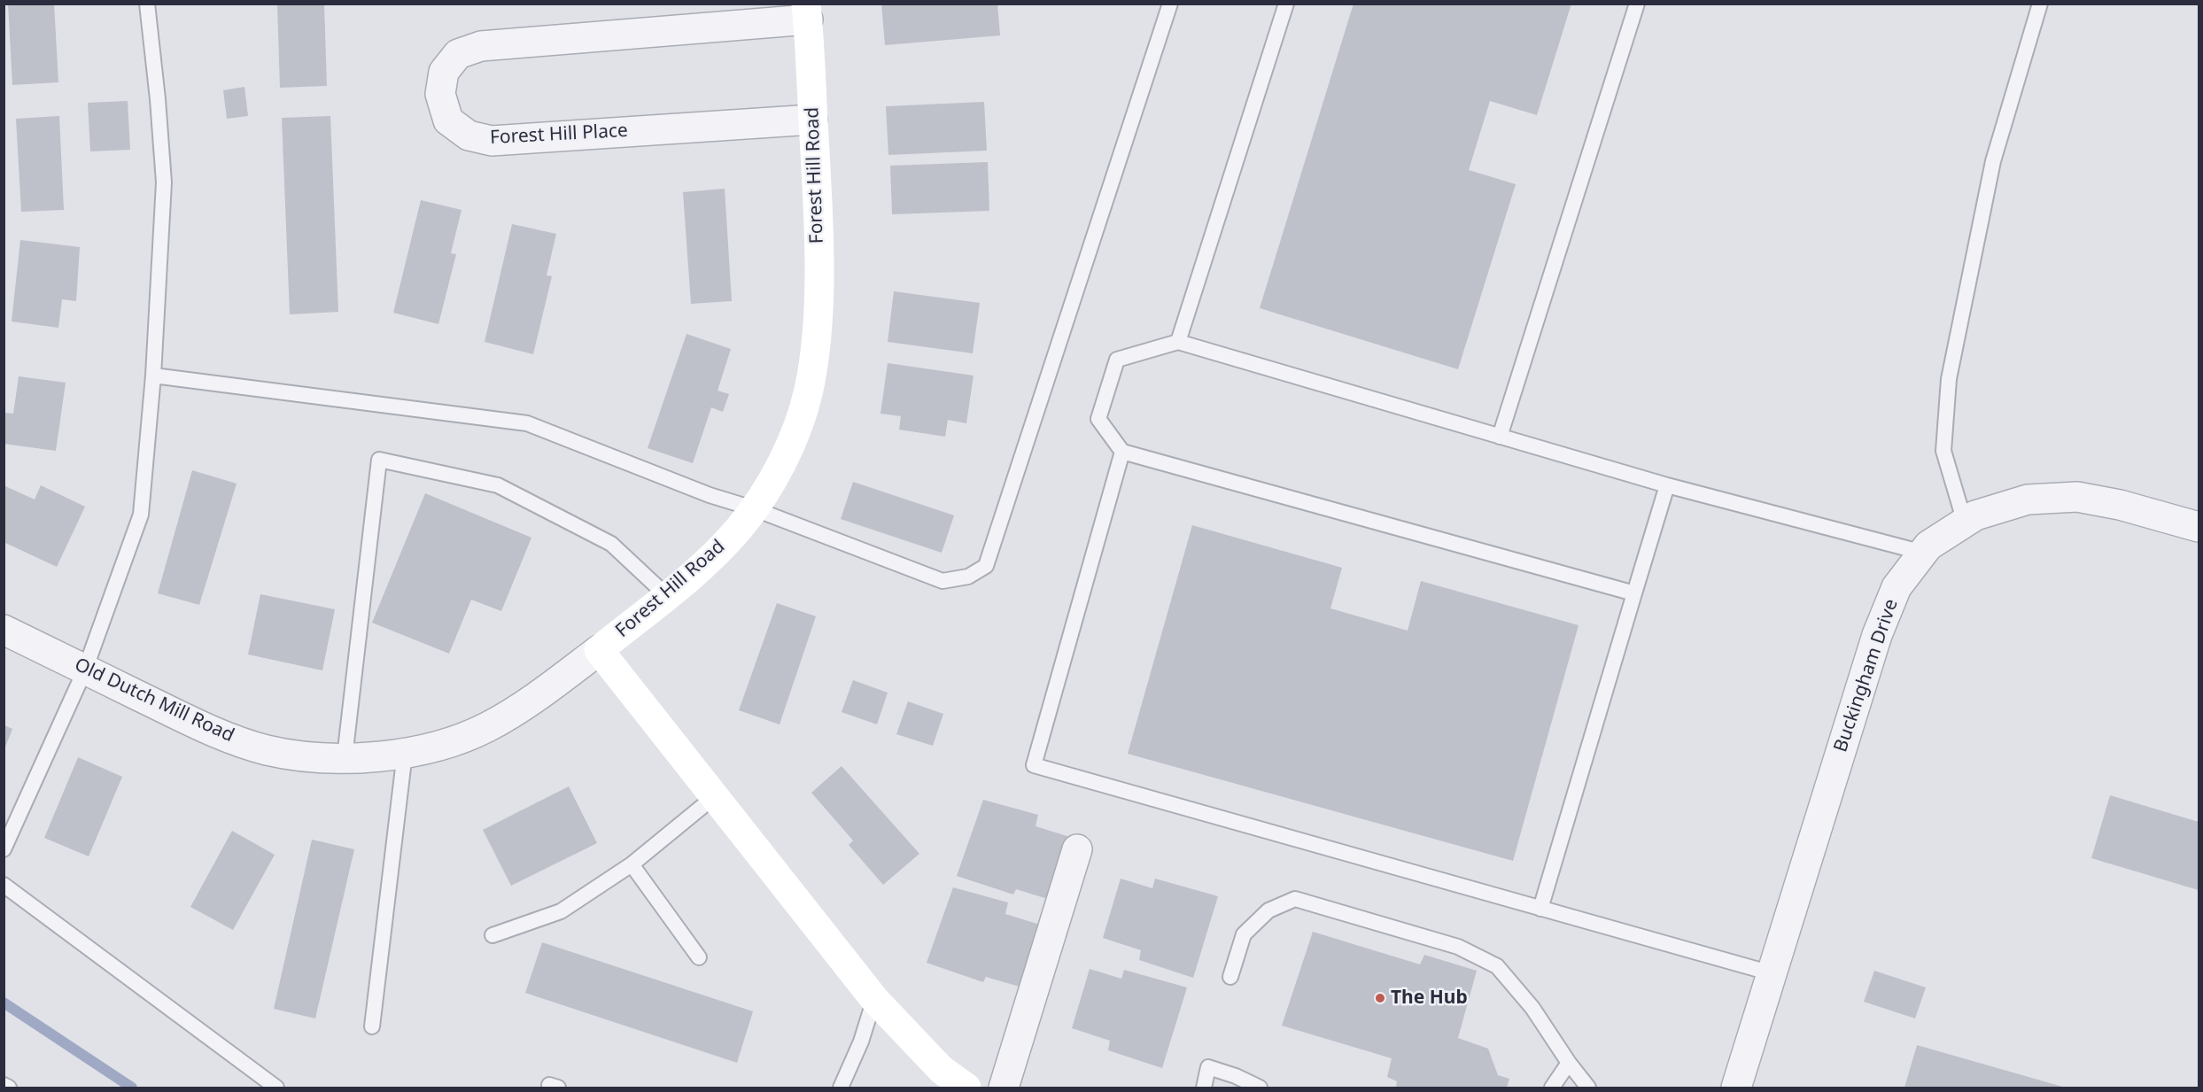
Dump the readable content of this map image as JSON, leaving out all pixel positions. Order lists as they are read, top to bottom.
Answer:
{
  "streets": {
    "street": [
      "Forest Hill Place",
      "Forest Hill Road",
      "Buckingham Drive",
      "Old Dutch Mill Road"
    ]
  },
  "crossings": [
    ["Forest Hill Place", "Forest Hill Road"],
    ["Forest Hill Road", "Old Dutch Mill Road"]
  ],
  "places": ["The Hub"]
}
